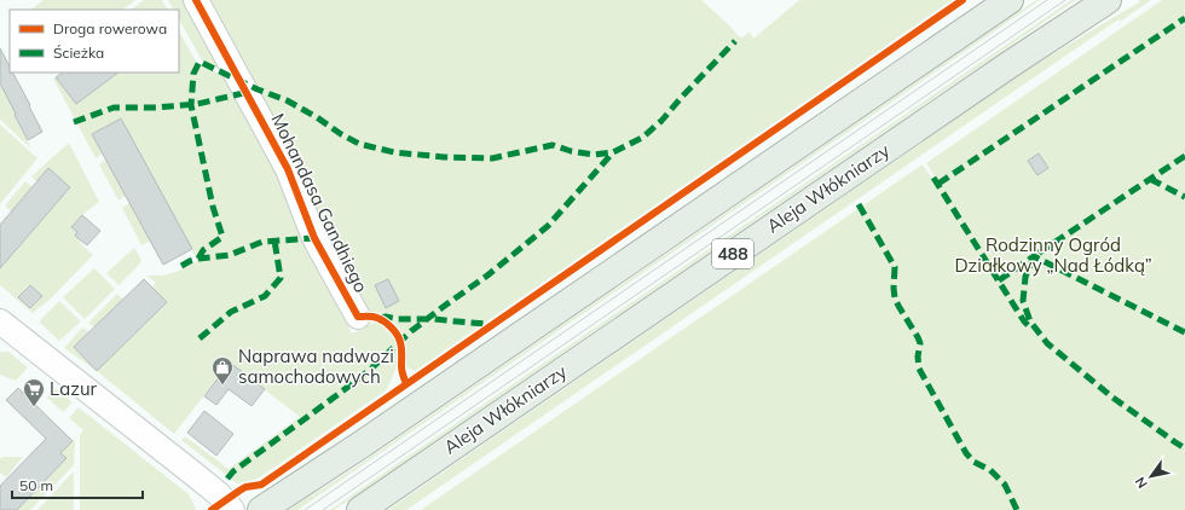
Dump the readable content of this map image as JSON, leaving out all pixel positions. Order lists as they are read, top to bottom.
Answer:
{
  "streets": {
    "main road": ["Aleja Włókniarzy", "488"],
    "street": ["Mohandasa Gandhiego"]
  },
  "parks": ["Rodzinny Ogród Działkowy „Nad Łódką”"],
  "places": {
    "shop": ["Naprawa nadwozi samochodowych"],
    "supermarket": ["Lazur"]
  },
  "legend": ["Droga rowerowa", "Ścieżka"],
  "scale_bar": "50 m",
  "north": "bottom left"
}
